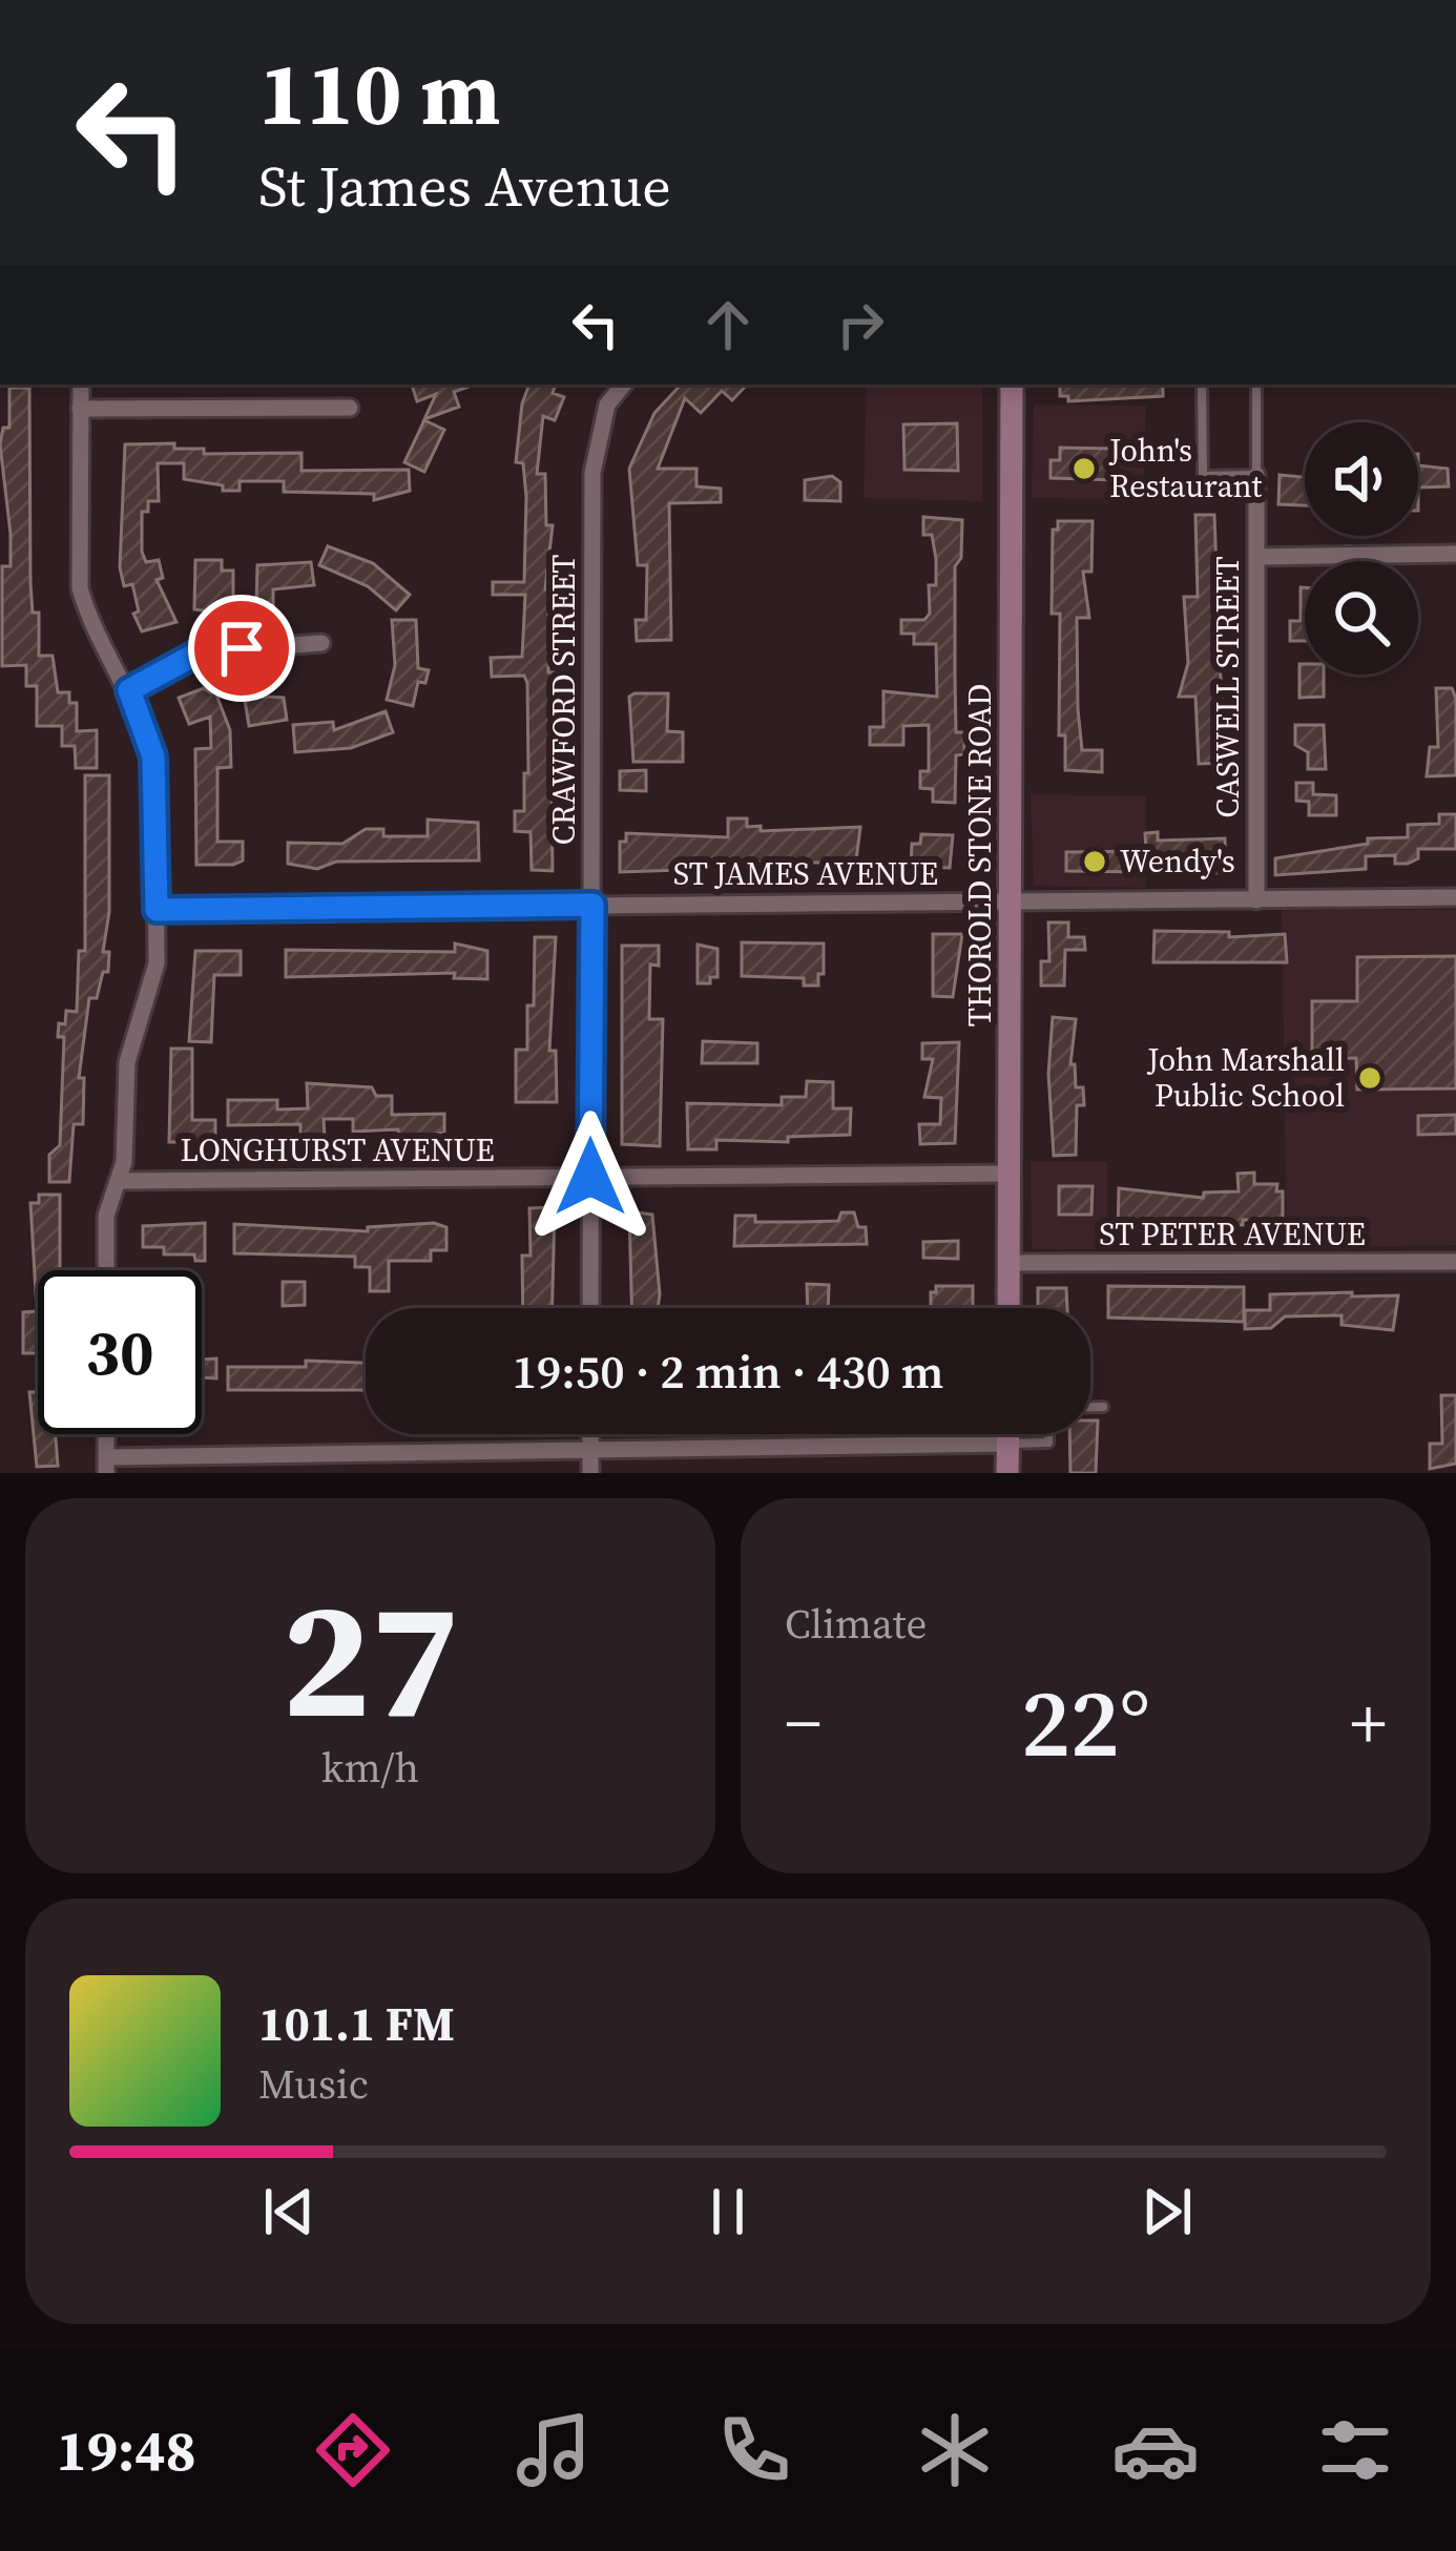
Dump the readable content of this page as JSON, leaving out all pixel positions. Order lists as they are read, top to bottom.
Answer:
{
  "streets": {
    "main road": ["THOROLD STONE ROAD"],
    "street": [
      "CASWELL STREET",
      "CRAWFORD STREET",
      "ST JAMES AVENUE",
      "LONGHURST AVENUE",
      "ST PETER AVENUE"
    ]
  },
  "crossings": [
    ["CASWELL STREET", "ST JAMES AVENUE"],
    ["CRAWFORD STREET", "ST JAMES AVENUE"],
    ["CRAWFORD STREET", "LONGHURST AVENUE"],
    ["THOROLD STONE ROAD", "ST JAMES AVENUE"],
    ["THOROLD STONE ROAD", "LONGHURST AVENUE"],
    ["THOROLD STONE ROAD", "ST PETER AVENUE"]
  ],
  "places": ["John's Restaurant", "Wendy's", "John Marshall Public School"],
  "page": {
    "turn": ["110 m", "St James Avenue"],
    "limit": "30",
    "trip": "19:50 · 2 min · 430 m",
    "tile": [
      ["27", "km/h"],
      "Climate"
    ],
    "heat": ["−", "22°", "+"],
    "song": ["101.1 FM", "Music"],
    "tabs": "19:48"
  }
}
